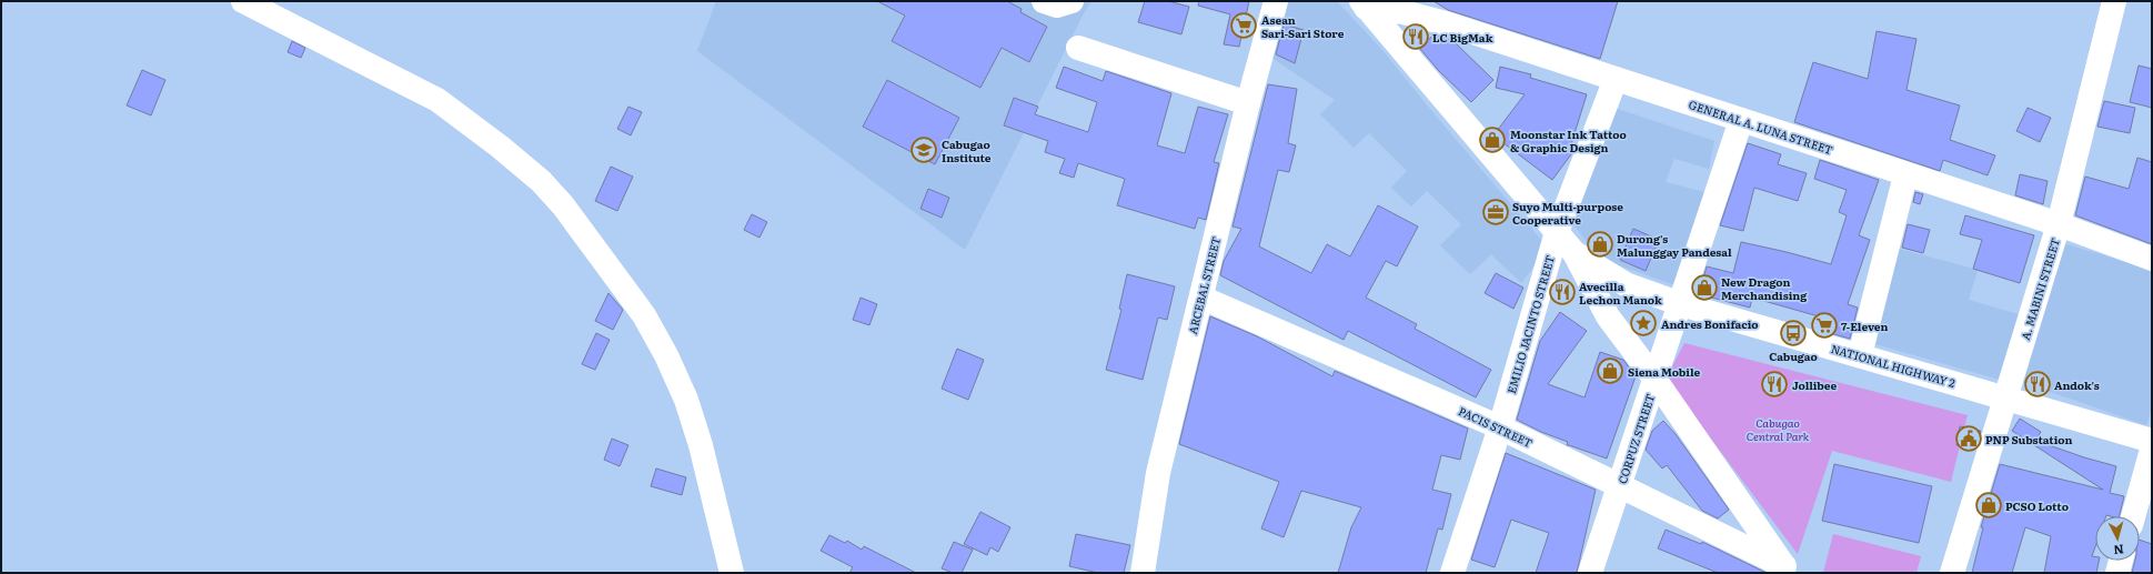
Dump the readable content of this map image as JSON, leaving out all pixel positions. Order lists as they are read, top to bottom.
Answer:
{
  "streets": {
    "main road": [
      "GENERAL A. LUNA STREET",
      "ARCEBAL STREET",
      "A. MABINI STREET",
      "EMILIO JACINTO STREET",
      "NATIONAL HIGHWAY 2",
      "PACIS STREET",
      "CORPUZ STREET"
    ]
  },
  "crossings": [
    ["GENERAL A. LUNA STREET", "A. MABINI STREET"],
    ["GENERAL A. LUNA STREET", "EMILIO JACINTO STREET"],
    ["GENERAL A. LUNA STREET", "NATIONAL HIGHWAY 2"],
    ["GENERAL A. LUNA STREET", "CORPUZ STREET"],
    ["ARCEBAL STREET", "PACIS STREET"],
    ["A. MABINI STREET", "NATIONAL HIGHWAY 2"],
    ["EMILIO JACINTO STREET", "NATIONAL HIGHWAY 2"],
    ["EMILIO JACINTO STREET", "PACIS STREET"],
    ["NATIONAL HIGHWAY 2", "CORPUZ STREET"],
    ["PACIS STREET", "CORPUZ STREET"]
  ],
  "parks": ["Cabugao Central Park"],
  "places": {
    "supermarket": ["Asean Sari-Sari Store", "7-Eleven"],
    "restaurant": [
      "LC BigMak",
      "Avecilla Lechon Manok",
      "Jollibee",
      "Andok's"
    ],
    "shop": [
      "Moonstar Ink Tattoo & Graphic Design",
      "Durong's Malunggay Pandesal",
      "New Dragon Merchandising",
      "Siena Mobile",
      "PCSO Lotto"
    ],
    "school or university": ["Cabugao Institute"],
    "office": ["Suyo Multi-purpose Cooperative"],
    "place": ["Andres Bonifacio"],
    "bus stop": ["Cabugao"],
    "public building": ["PNP Substation"]
  },
  "north": "bottom"
}
